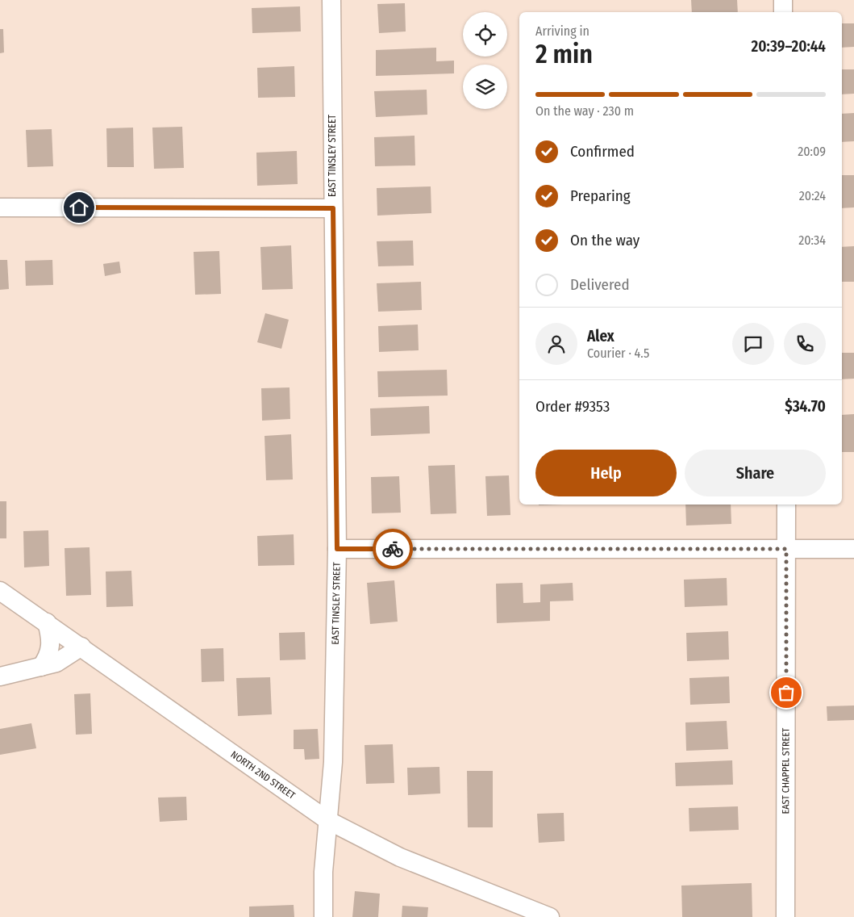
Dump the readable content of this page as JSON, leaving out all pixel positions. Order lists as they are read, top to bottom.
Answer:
{
  "streets": {
    "street": ["EAST TINSLEY STREET", "EAST CHAPPEL STREET", "NORTH 2ND STREET"]
  },
  "crossings": [
    ["EAST TINSLEY STREET", "NORTH 2ND STREET"]
  ],
  "page": {
    "heading": ["2 min", "Arriving in", "20:39–20:44"],
    "panel": [
      "Alex",
      "Courier · 4.5",
      "Order #9353",
      "$34.70"
    ],
    "bar": "On the way · 230 m",
    "list": [
      ["Confirmed", "20:09"],
      ["Preparing", "20:24"],
      ["On the way", "20:34"],
      "Delivered"
    ],
    "buttons": ["Help", "Share"]
  }
}
